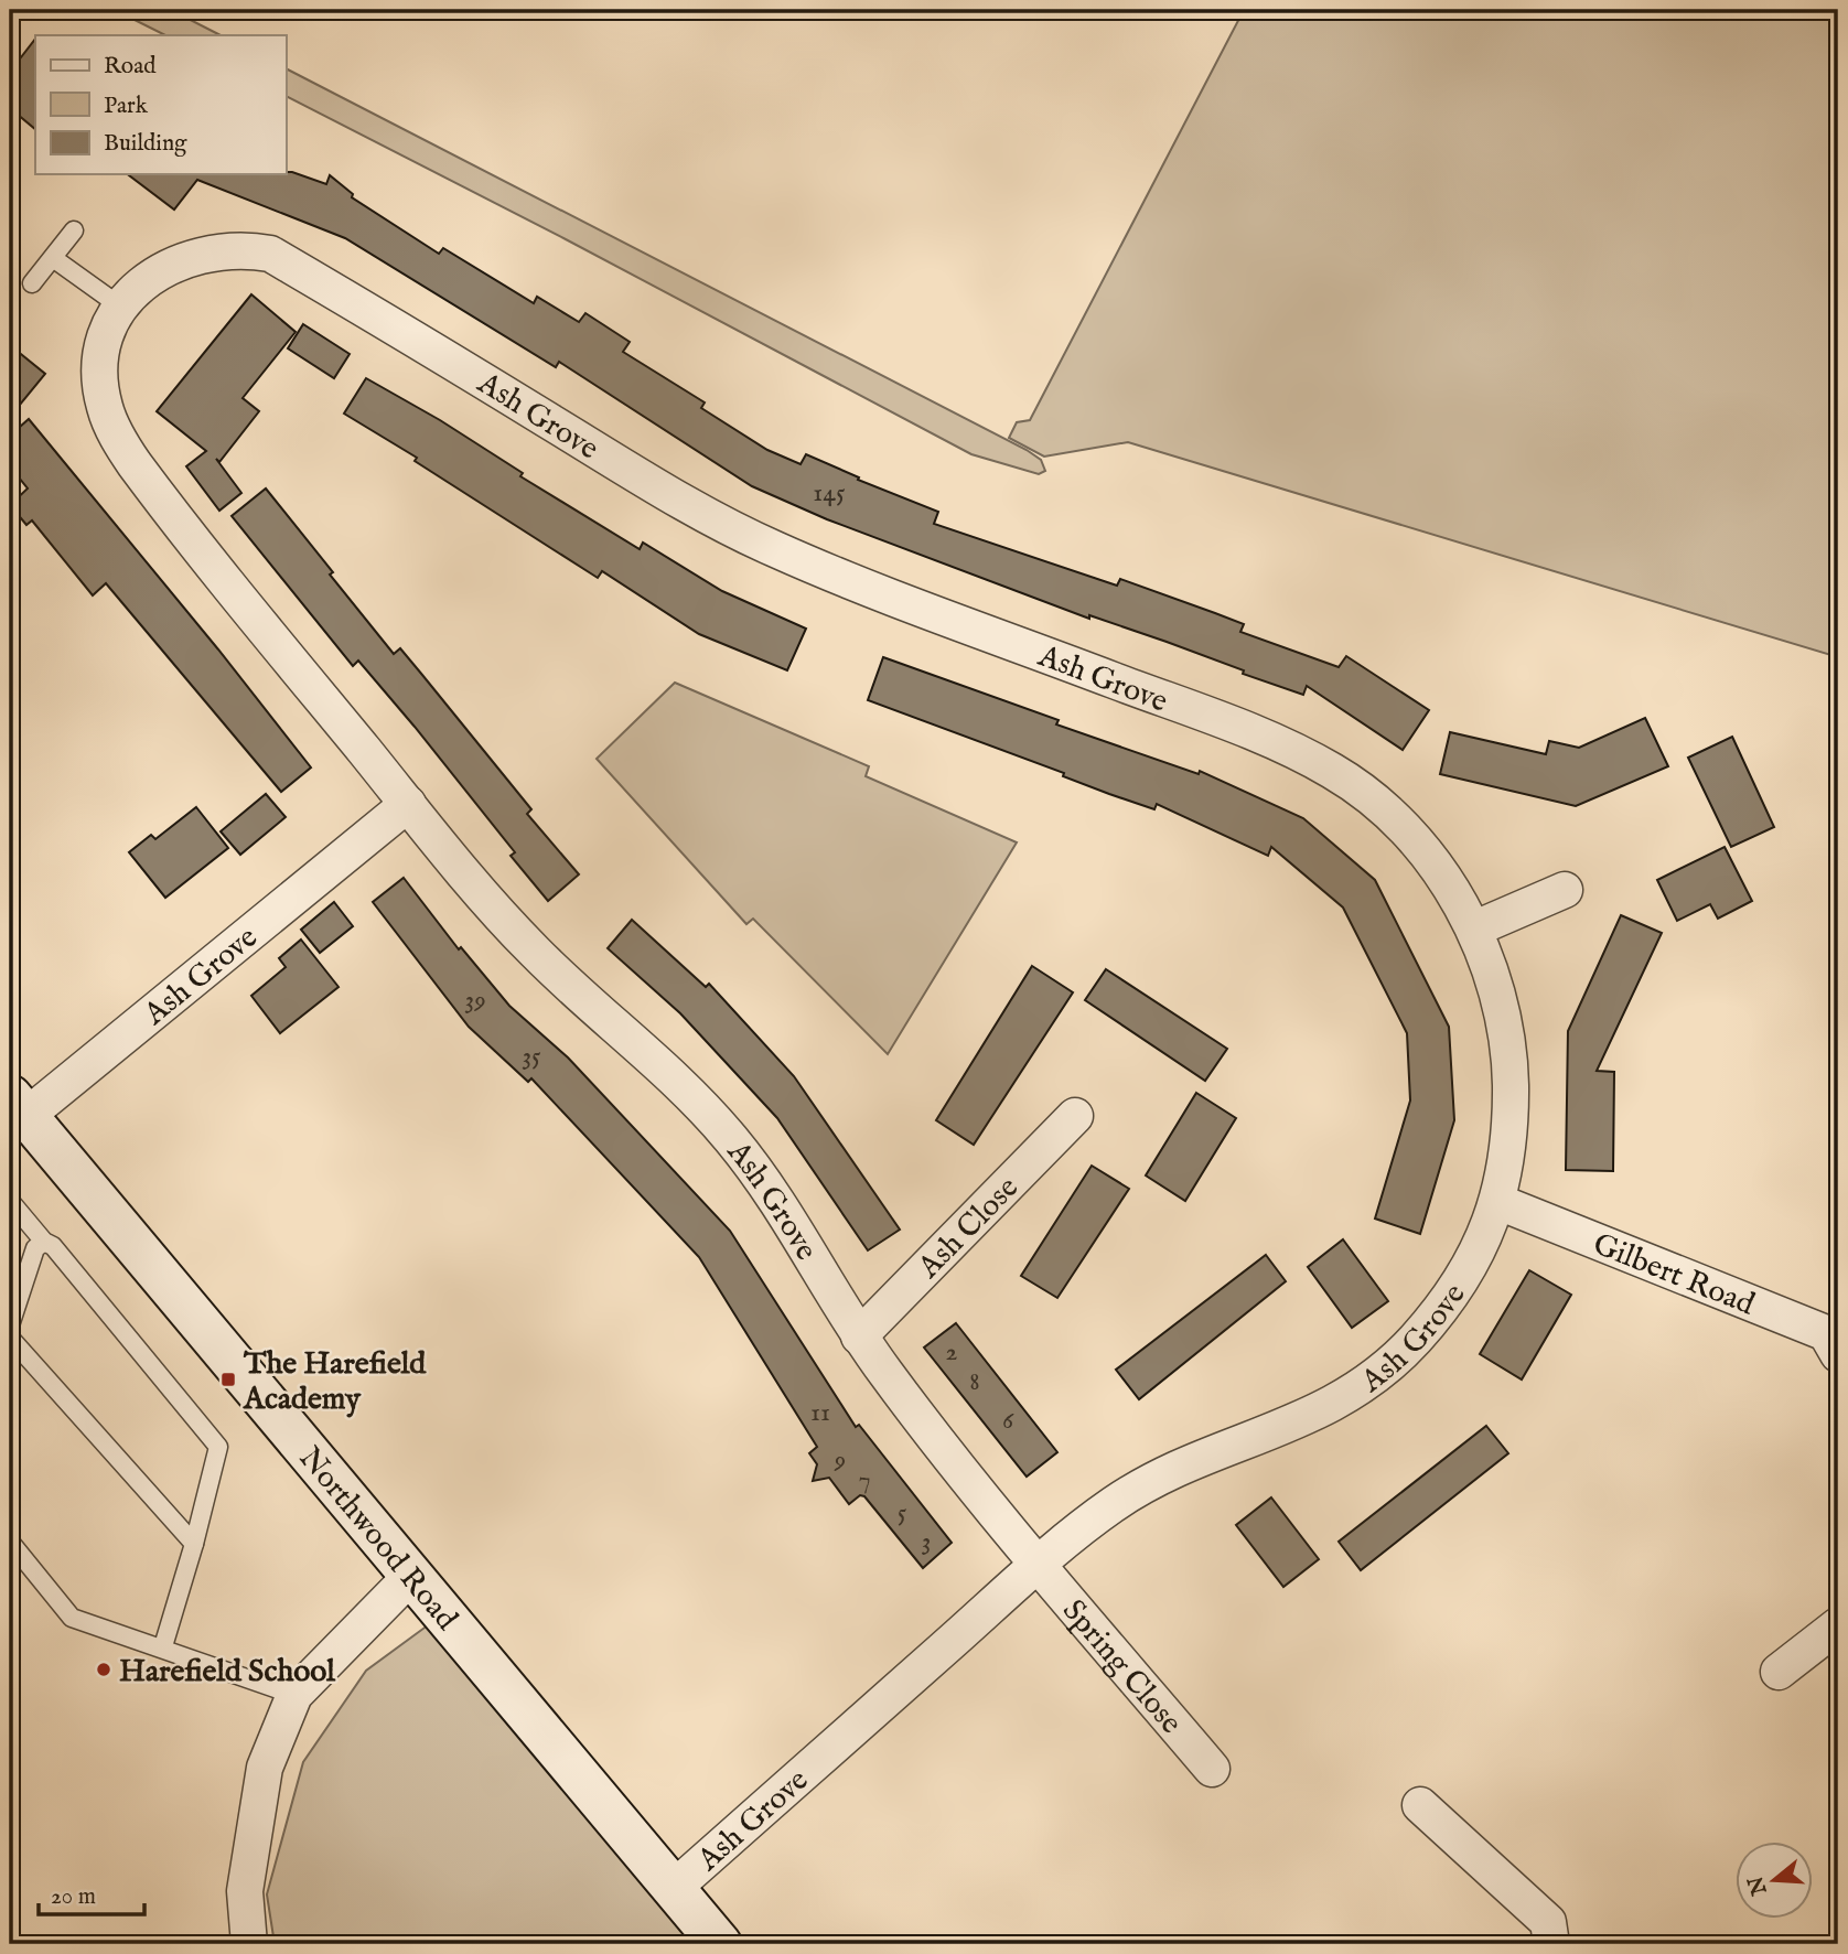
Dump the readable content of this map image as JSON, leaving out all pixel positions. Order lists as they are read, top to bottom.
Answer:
{
  "streets": {
    "street": [
      "Ash Grove",
      "Ash Close",
      "Gilbert Road",
      "Northwood Road",
      "Spring Close"
    ]
  },
  "crossings": [
    ["Ash Grove", "Ash Close"],
    ["Ash Grove", "Gilbert Road"],
    ["Ash Grove", "Northwood Road"],
    ["Ash Grove", "Spring Close"]
  ],
  "places": {
    "transit": ["The Harefield Academy"],
    "other": ["Harefield School"]
  },
  "house_numbers": [
    "145",
    "39",
    "35",
    "2",
    "8",
    "11",
    "6",
    "9",
    "7",
    "5",
    "3"
  ],
  "legend": ["Road", "Park", "Building"],
  "scale_bar": "20 m",
  "north": "left"
}
